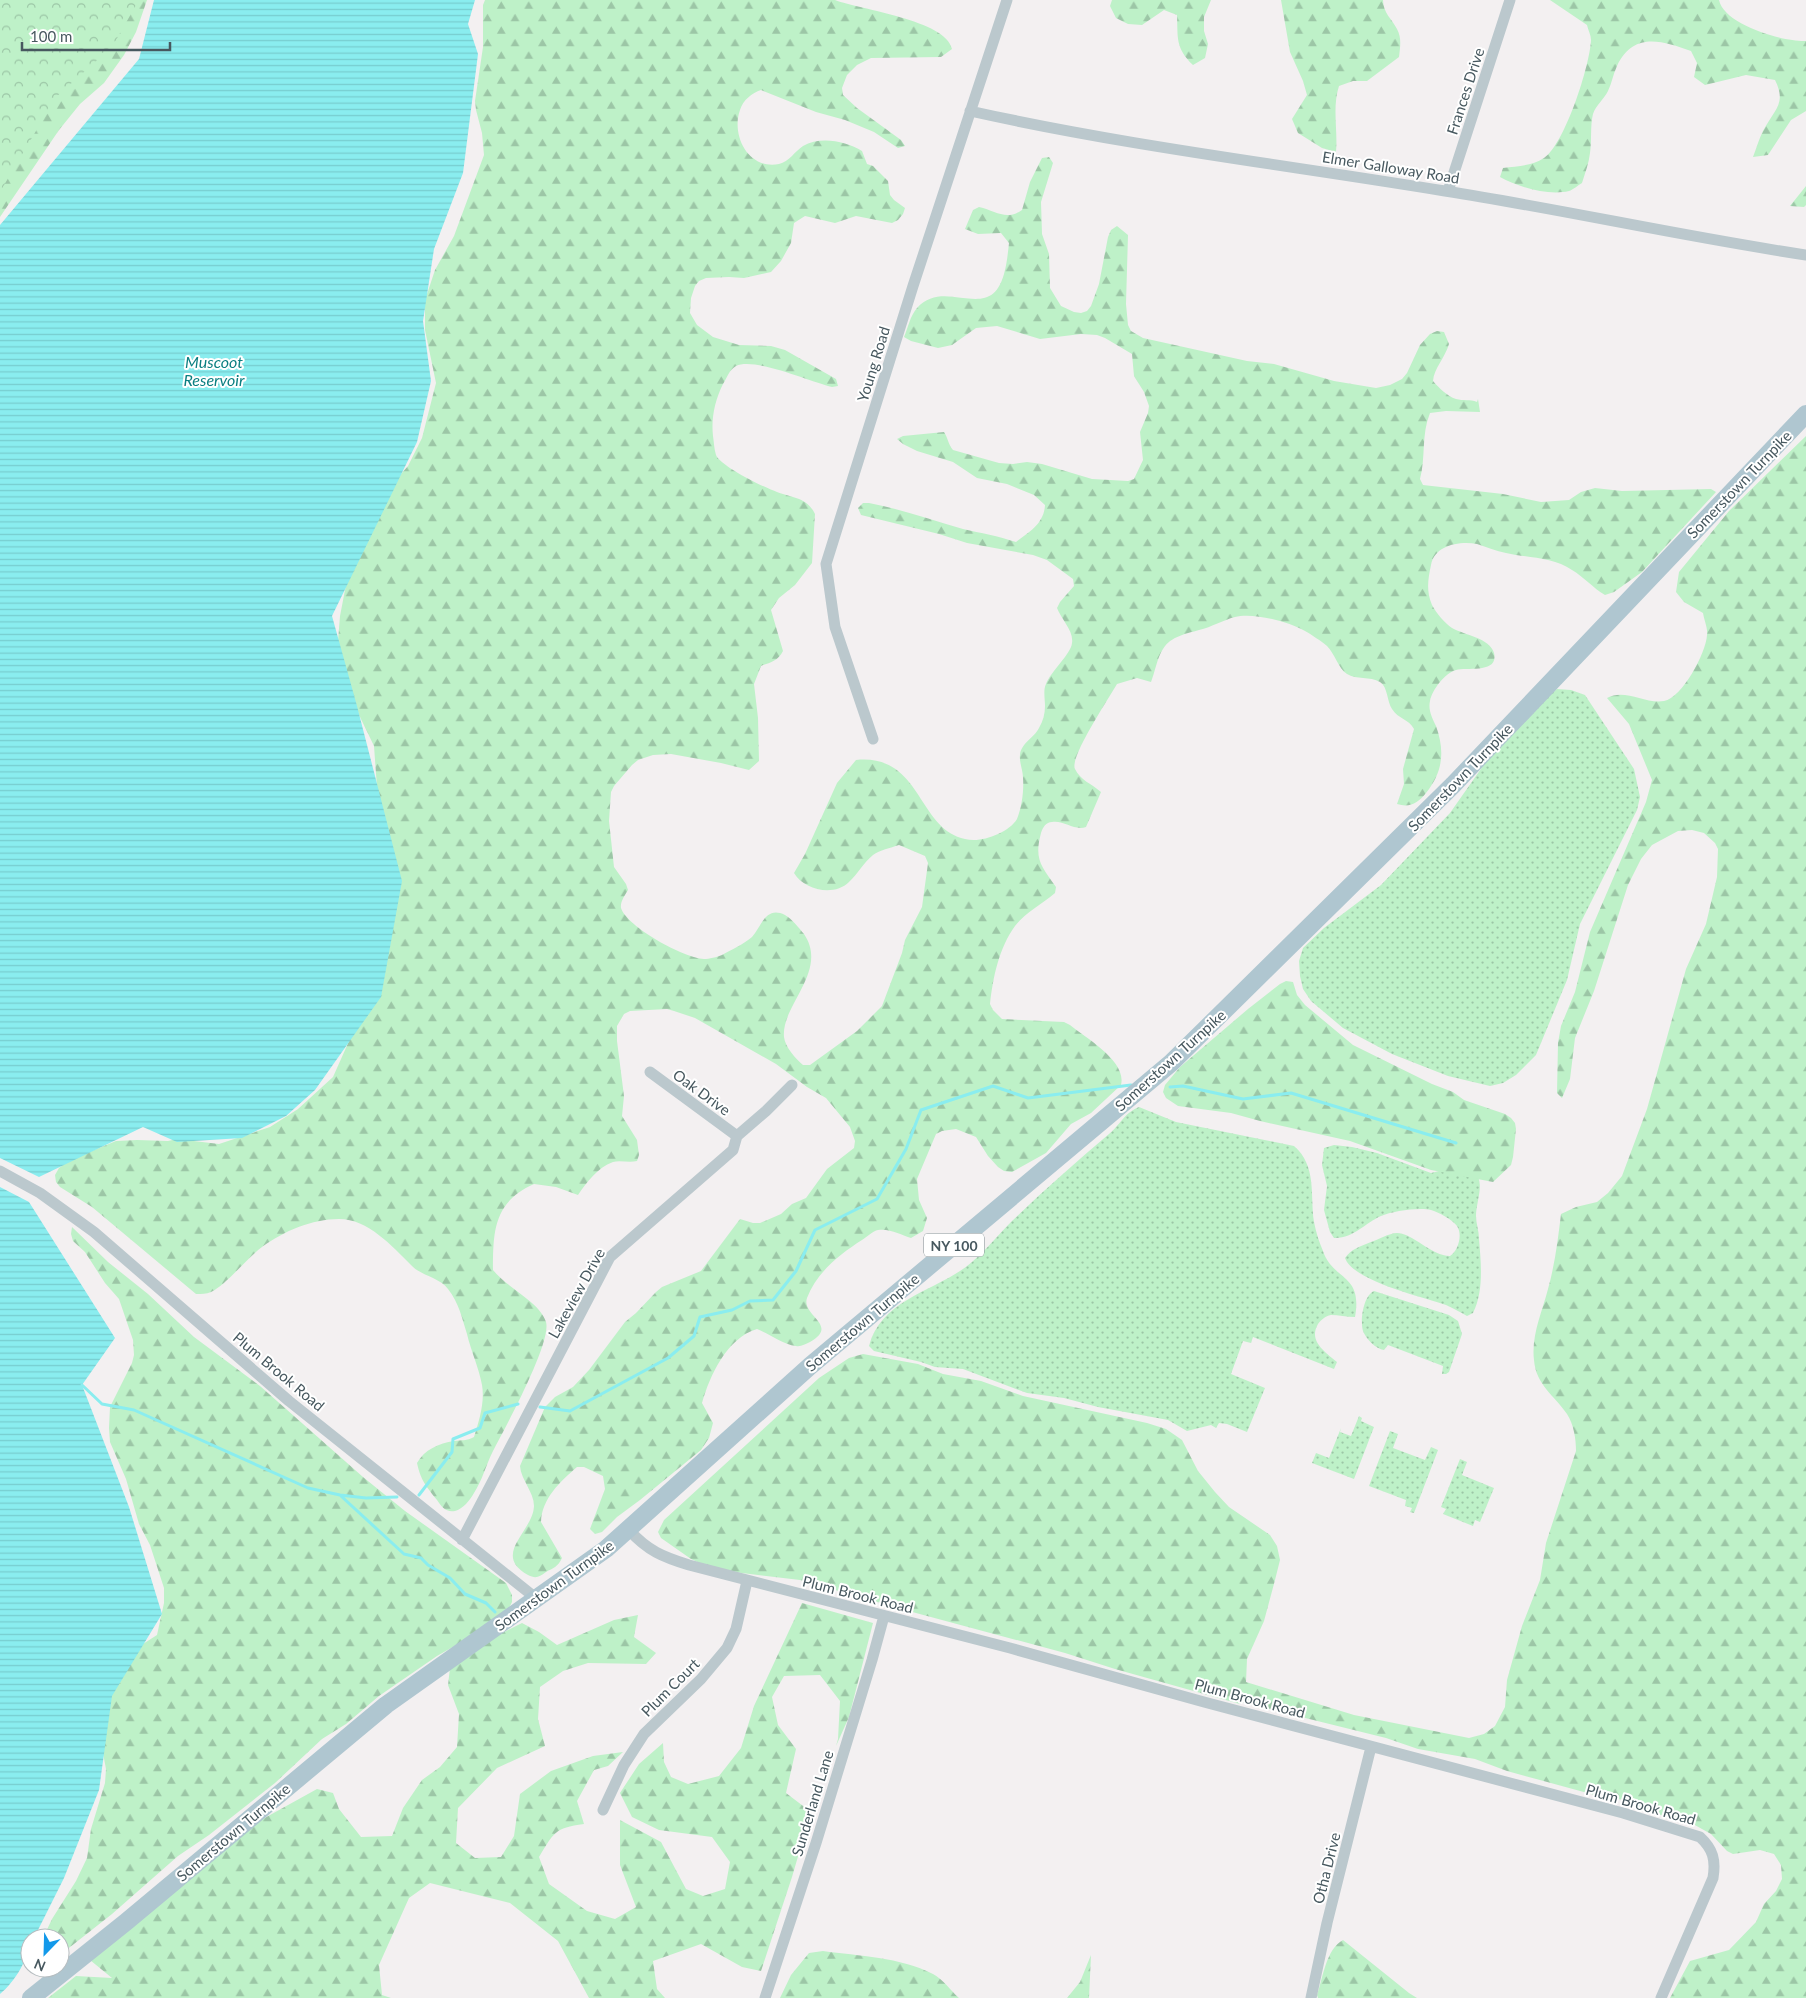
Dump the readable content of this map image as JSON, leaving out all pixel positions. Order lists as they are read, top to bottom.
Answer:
{
  "streets": {
    "main road": ["Somerstown Turnpike", "NY 100"],
    "street": [
      "Frances Drive",
      "Elmer Galloway Road",
      "Young Road",
      "Oak Drive",
      "Lakeview Drive",
      "Plum Brook Road",
      "Plum Court",
      "Sunderland Lane",
      "Otha Drive"
    ]
  },
  "crossings": [
    ["Frances Drive", "Elmer Galloway Road"],
    ["Elmer Galloway Road", "Young Road"],
    ["Somerstown Turnpike", "Plum Brook Road"],
    ["Oak Drive", "Lakeview Drive"],
    ["Lakeview Drive", "Plum Brook Road"],
    ["Plum Brook Road", "Plum Court"],
    ["Plum Brook Road", "Sunderland Lane"],
    ["Plum Brook Road", "Otha Drive"]
  ],
  "water": ["Muscoot Reservoir"],
  "scale_bar": "100 m",
  "north": "bottom left"
}
